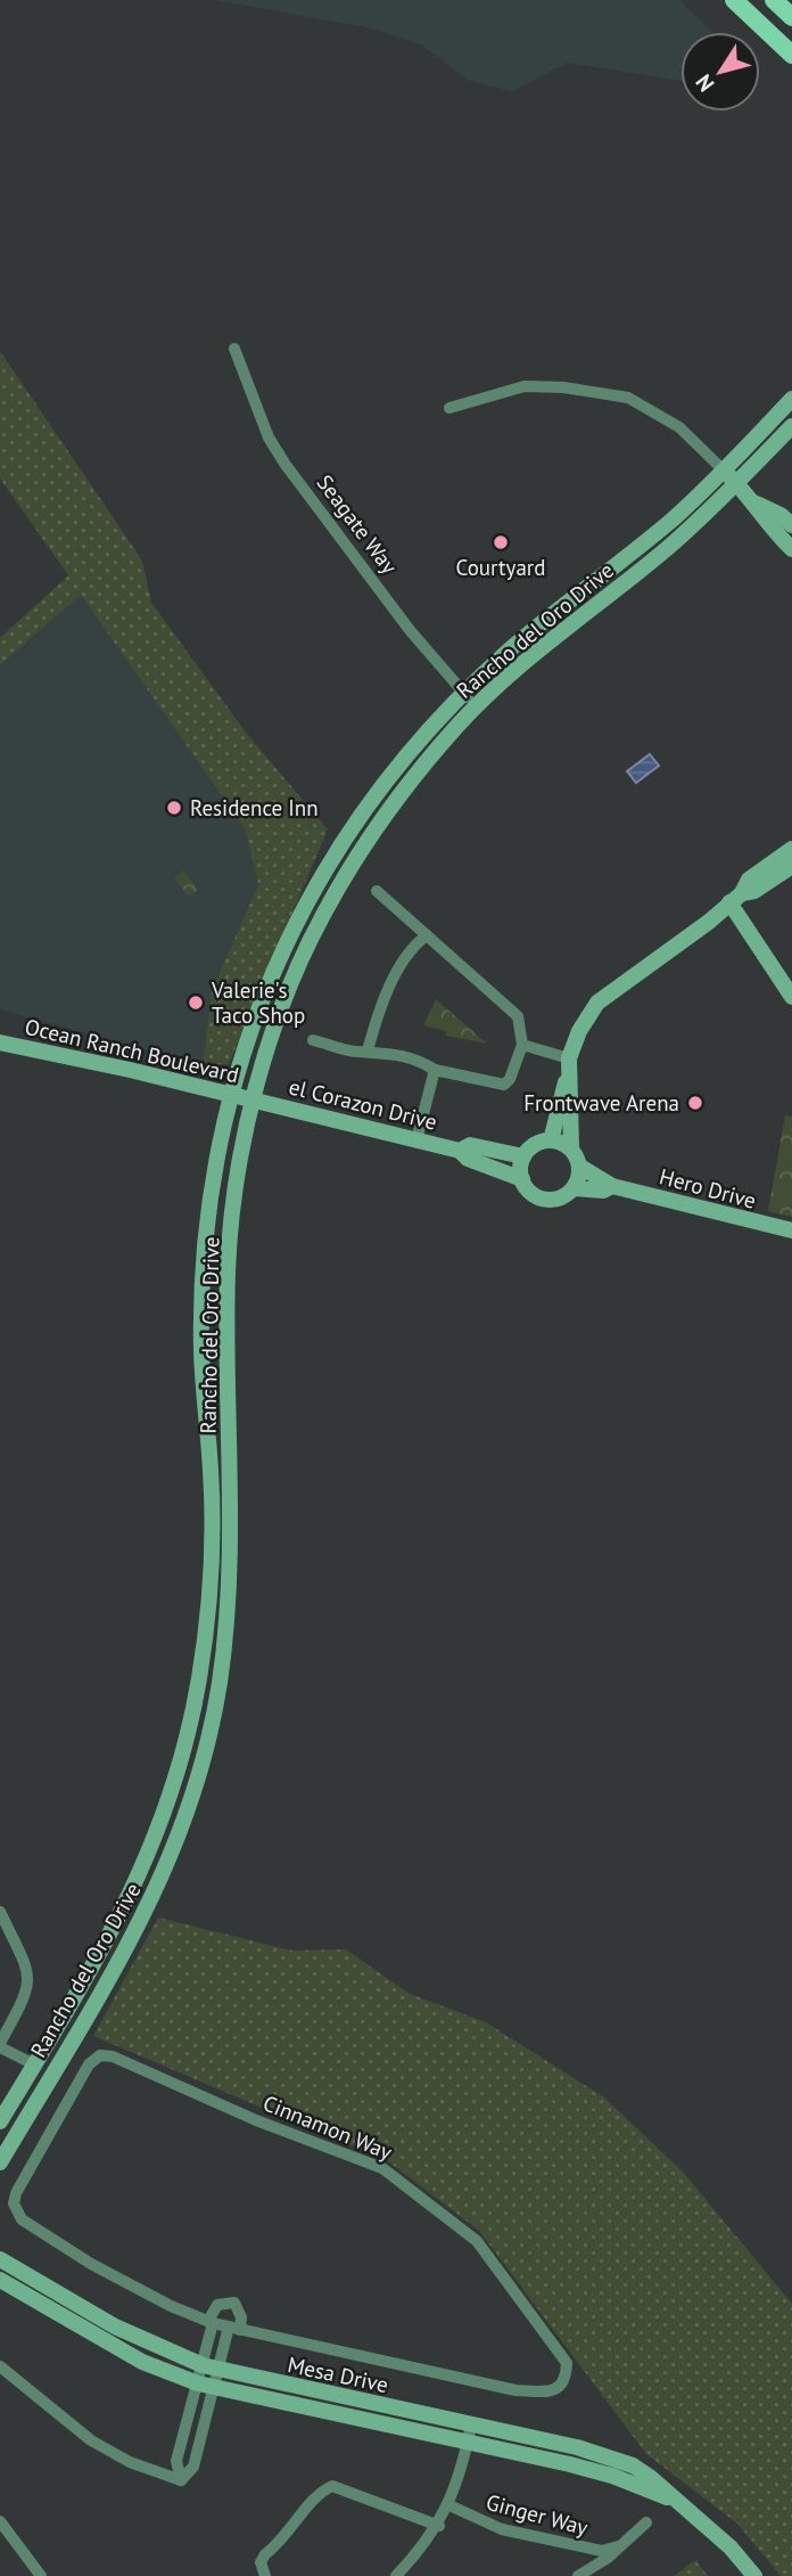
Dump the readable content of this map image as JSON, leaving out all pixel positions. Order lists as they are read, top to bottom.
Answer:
{
  "streets": {
    "main road": [
      "Rancho del Oro Drive",
      "Ocean Ranch Boulevard",
      "el Corazon Drive",
      "Hero Drive",
      "Mesa Drive"
    ],
    "street": ["Seagate Way", "Cinnamon Way", "Ginger Way"]
  },
  "crossings": [
    ["Seagate Way", "Rancho del Oro Drive"],
    ["Rancho del Oro Drive", "Ocean Ranch Boulevard"],
    ["Rancho del Oro Drive", "el Corazon Drive"],
    ["Ocean Ranch Boulevard", "el Corazon Drive"],
    ["el Corazon Drive", "Hero Drive"]
  ],
  "places": [
    "Courtyard",
    "Residence Inn",
    "Valerie's Taco Shop",
    "Frontwave Arena"
  ],
  "north": "bottom left"
}
